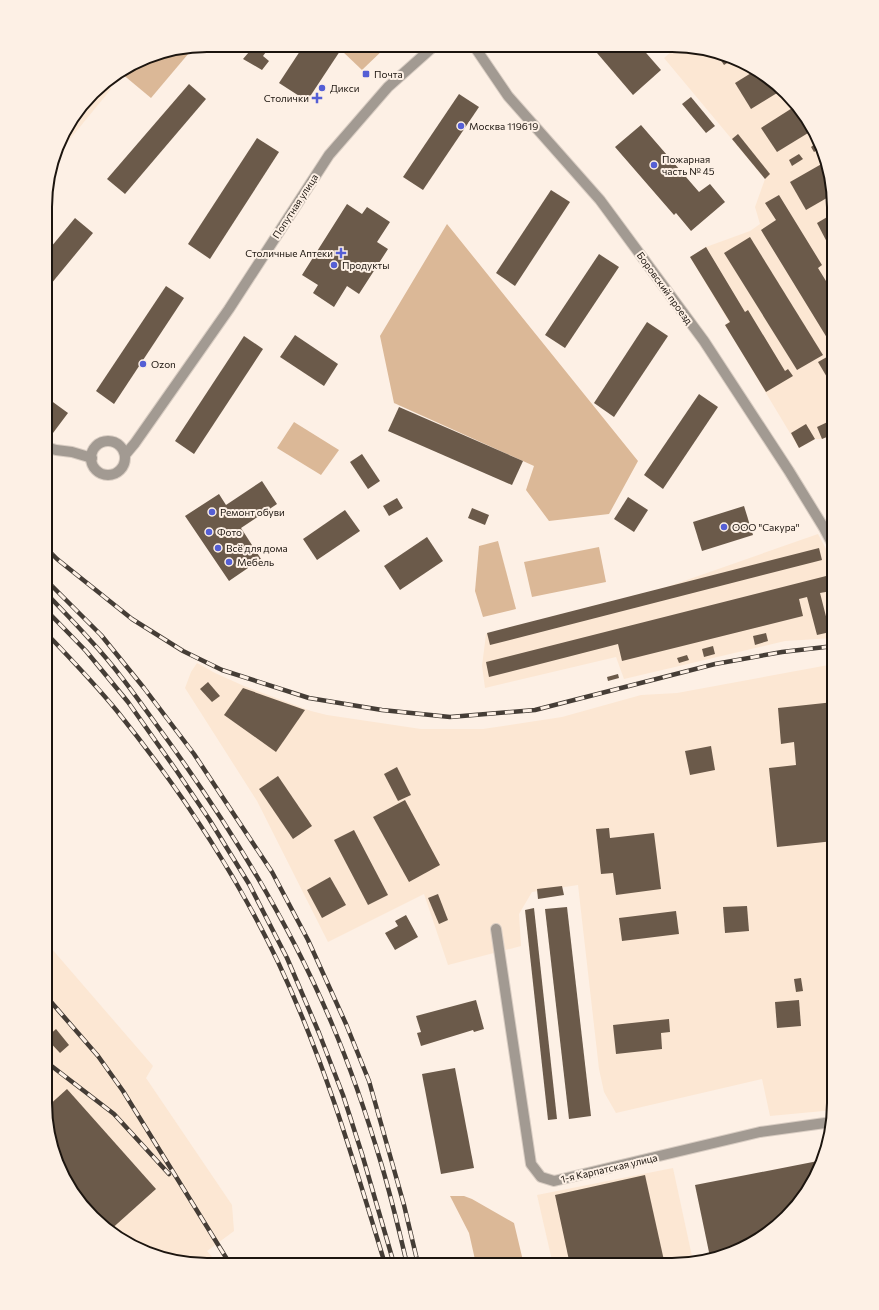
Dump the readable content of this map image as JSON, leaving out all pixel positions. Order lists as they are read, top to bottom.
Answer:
{
  "streets": {
    "street": ["Попутная улица", "Боровский проезд", "1-я Карпатская улица"]
  },
  "places": {
    "transit": ["Почта"],
    "other": [
      "Дикси",
      "Москва 119619",
      "Пожарная часть № 45",
      "Продукты",
      "Ozon",
      "Ремонт обуви",
      "ООО \"Сакура\"",
      "Фото",
      "Всё для дома",
      "Мебель"
    ],
    "health": ["Столички", "Столичные Аптеки"]
  }
}
